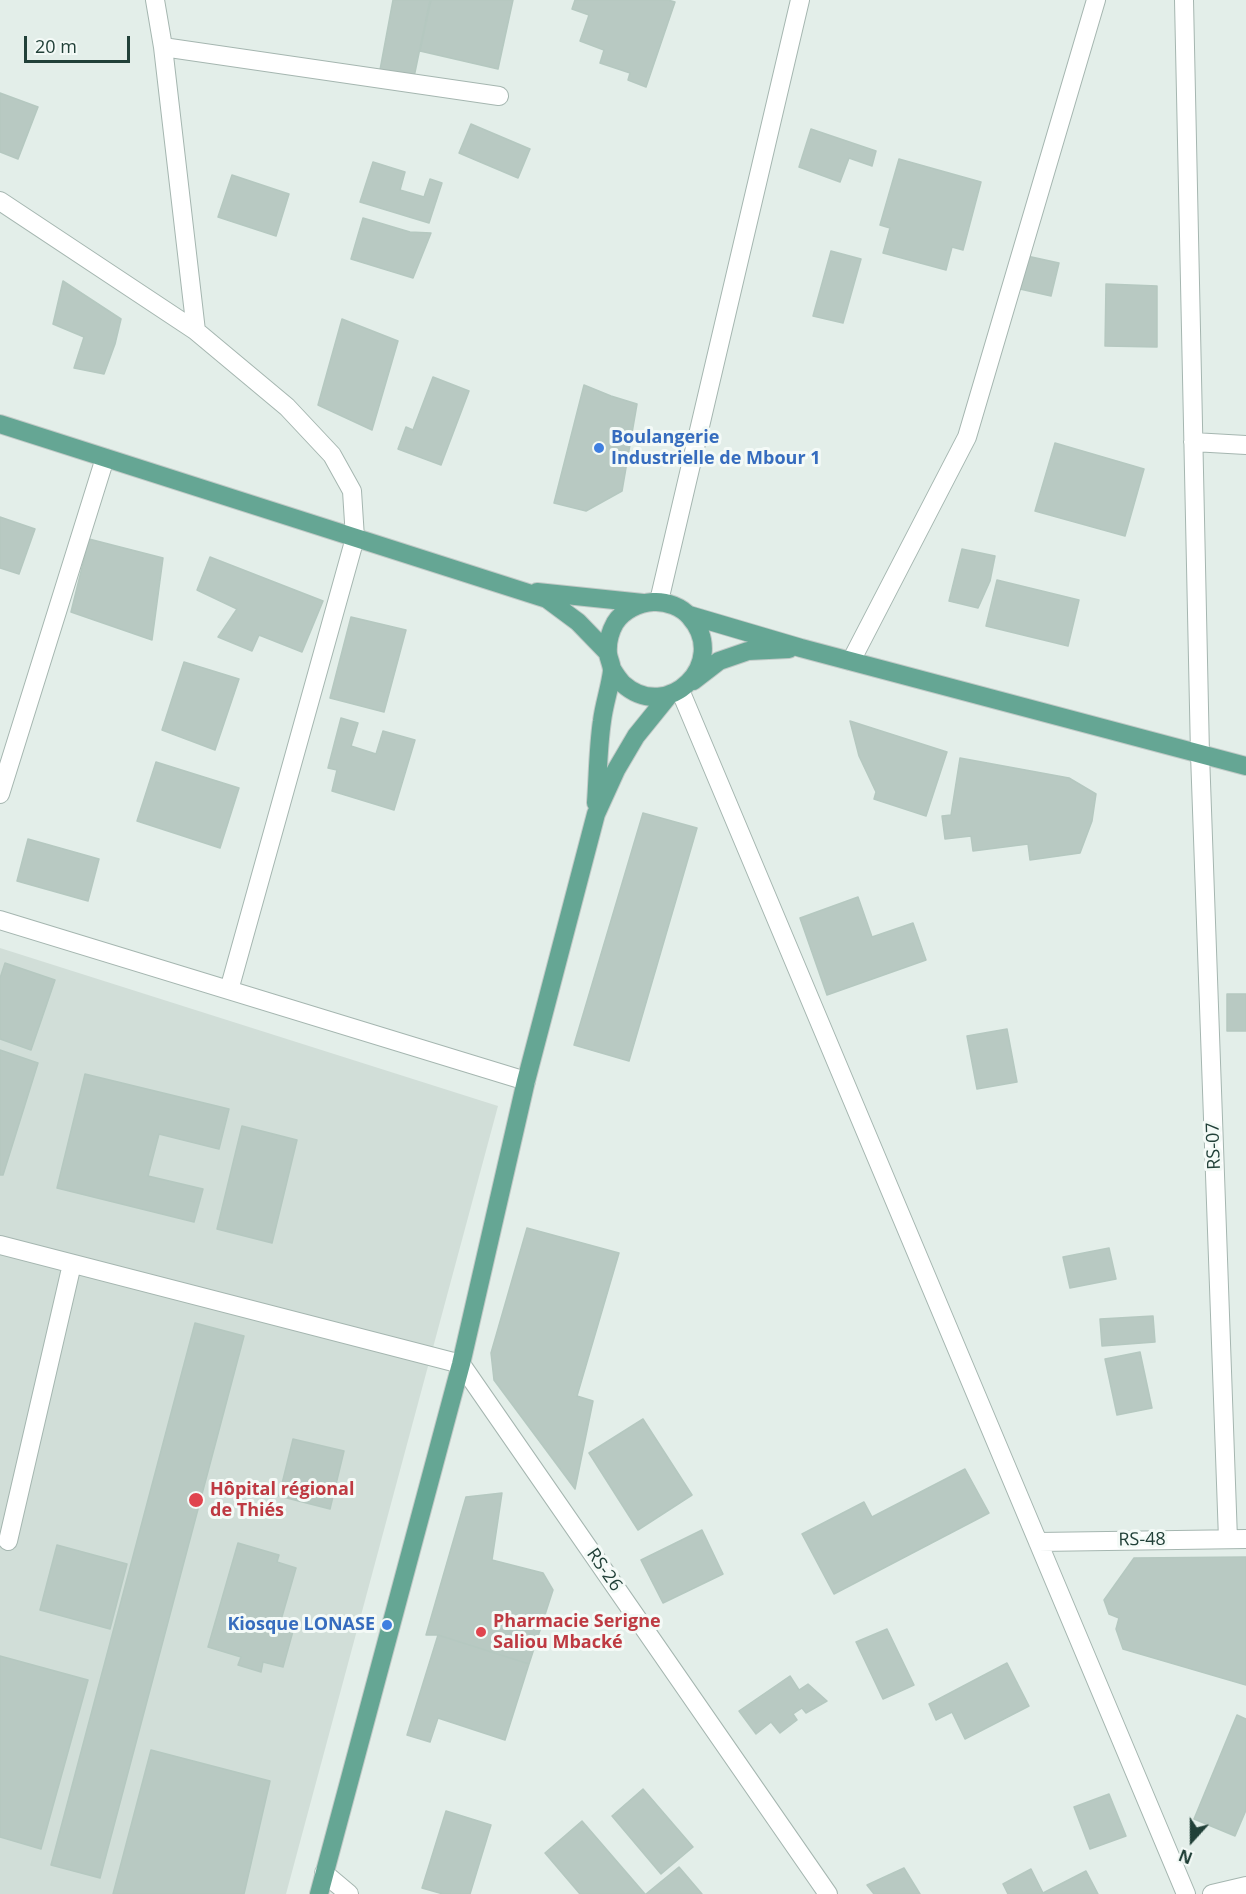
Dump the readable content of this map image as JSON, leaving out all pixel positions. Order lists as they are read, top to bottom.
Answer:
{
  "streets": {
    "street": ["RS-07", "RS-48", "RS-26"]
  },
  "crossings": [
    ["RS-07", "RS-48"]
  ],
  "places": [
    "Boulangerie Industrielle de Mbour 1",
    "Hôpital régional de Thiés",
    "Kiosque LONASE",
    "Pharmacie Serigne Saliou Mbacké"
  ],
  "scale_bar": "20 m",
  "north": "bottom"
}
